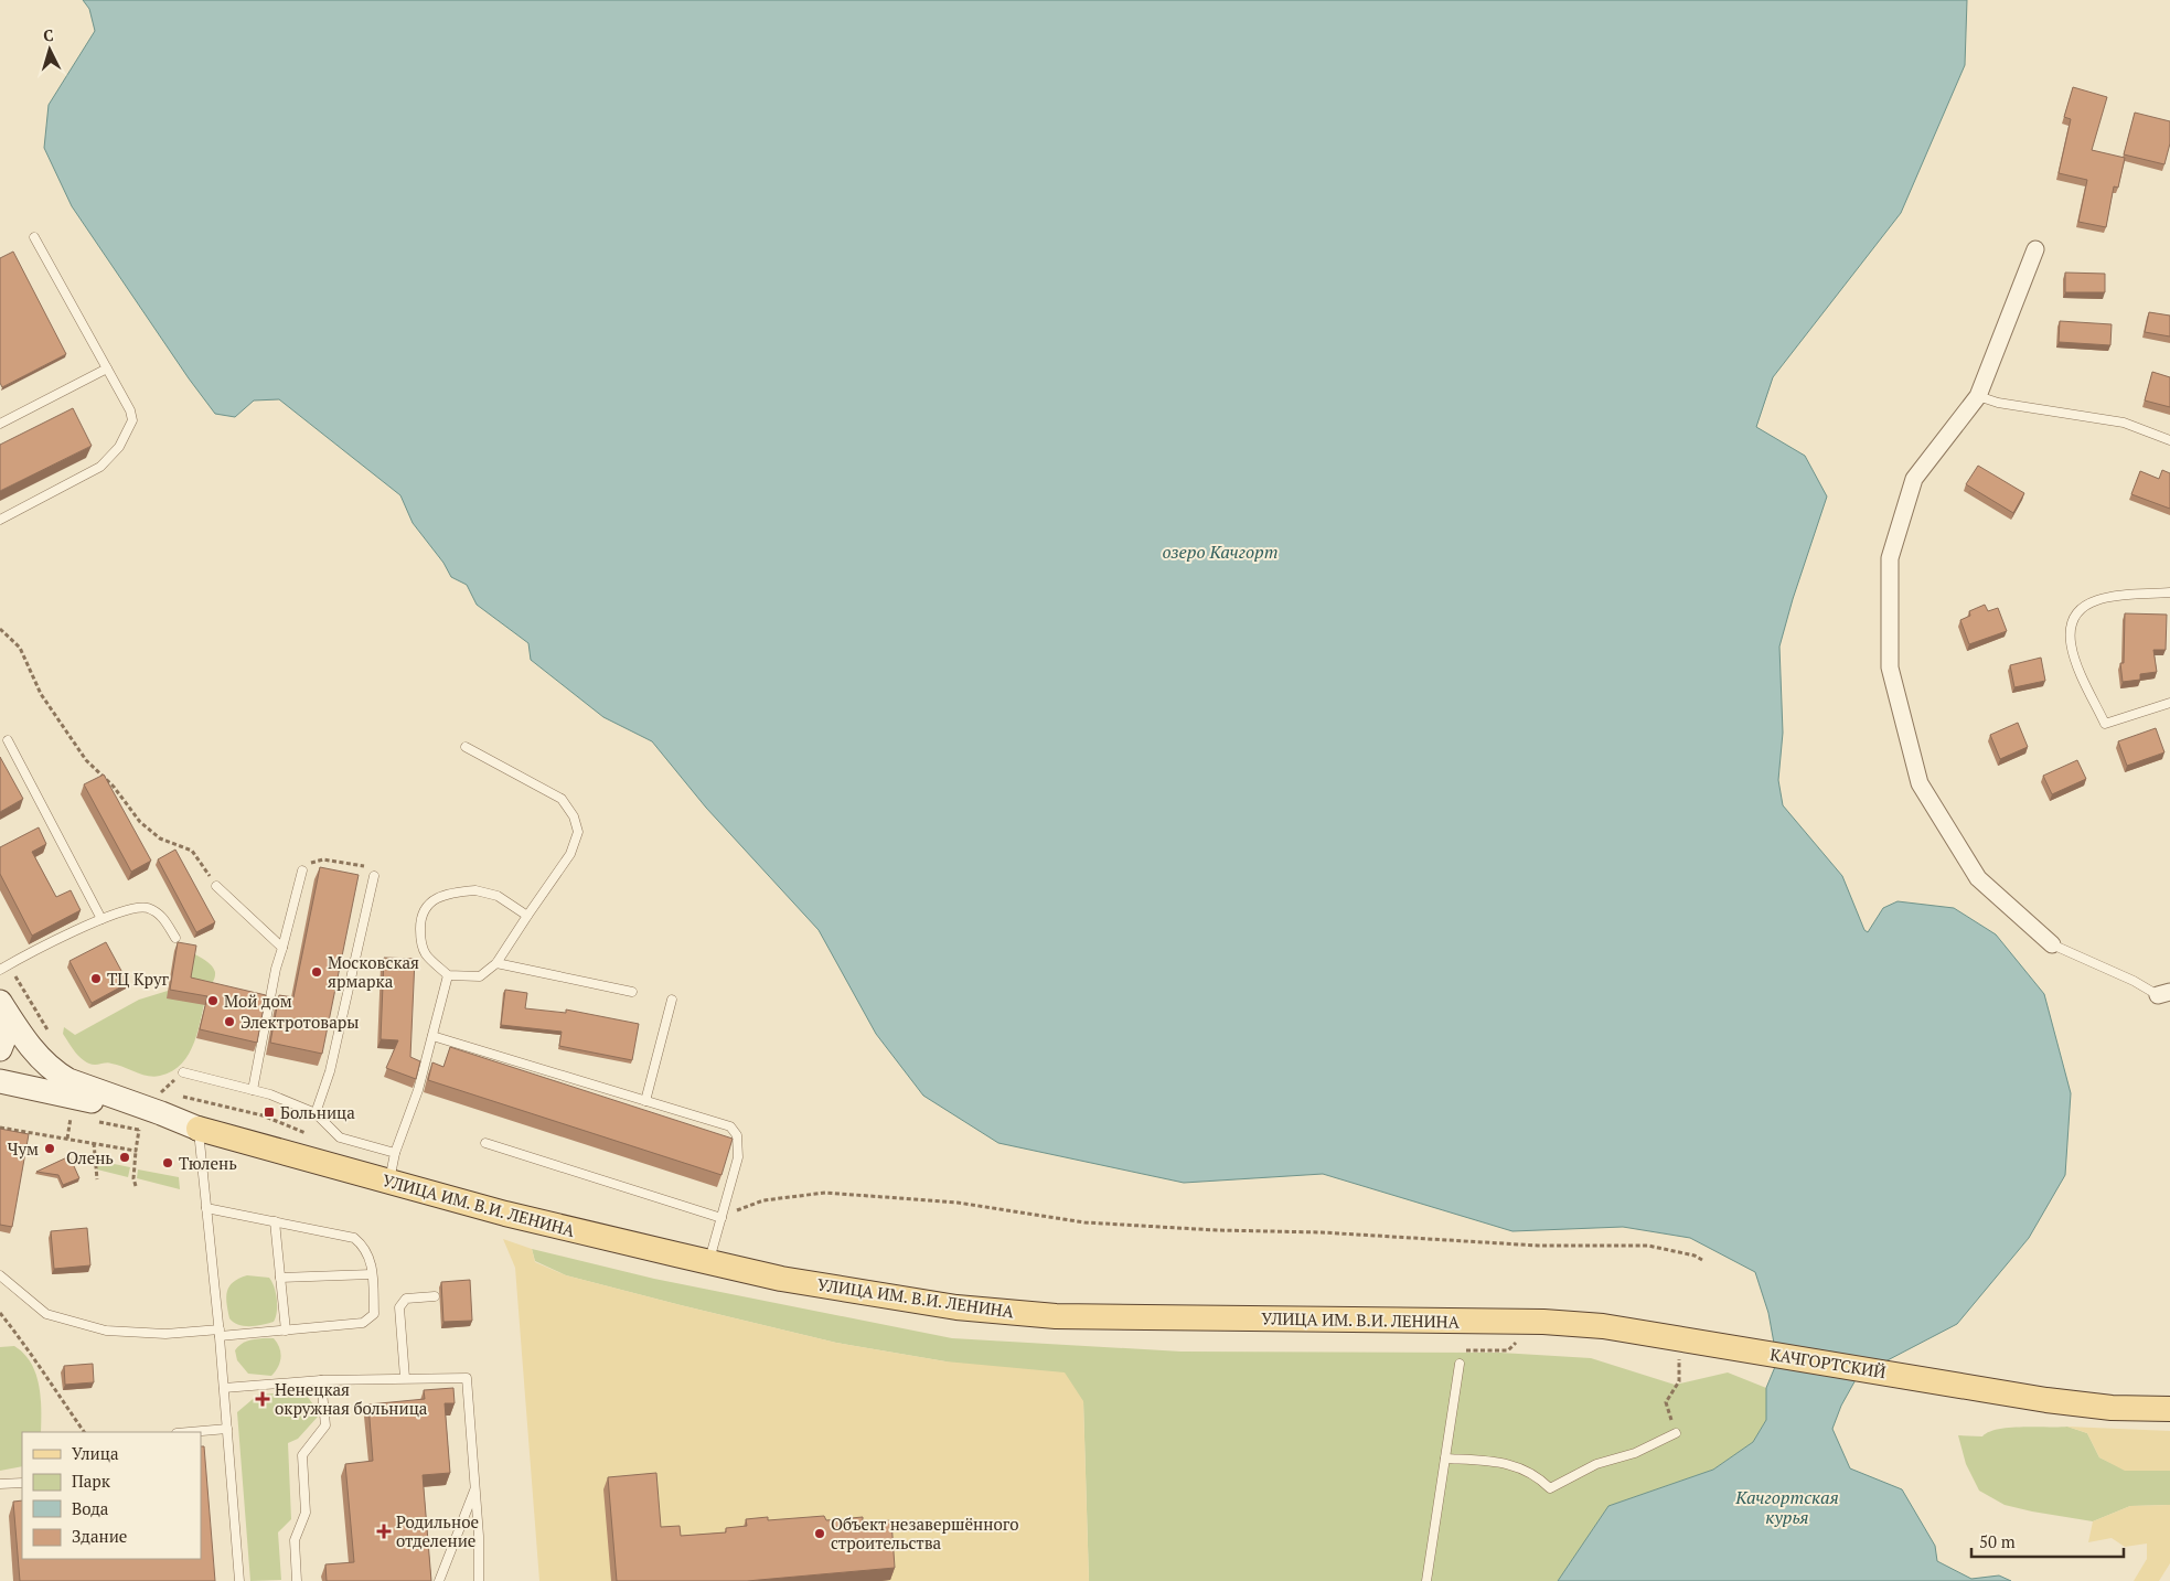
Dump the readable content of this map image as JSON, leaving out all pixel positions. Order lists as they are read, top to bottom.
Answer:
{
  "streets": {
    "main road": ["УЛИЦА ИМ. В.И. ЛЕНИНА", "КАЧГОРТСКИЙ"]
  },
  "crossings": [
    ["УЛИЦА ИМ. В.И. ЛЕНИНА", "КАЧГОРТСКИЙ"]
  ],
  "water": ["озеро Качгорт", "Качгортская курья"],
  "places": {
    "other": [
      "Московская ярмарка",
      "ТЦ Круг",
      "Мой дом",
      "Электротовары",
      "Чум",
      "Олень",
      "Тюлень",
      "Объект незавершённого строительства"
    ],
    "transit": ["Больница"],
    "health": ["Ненецкая окружная больница", "Родильное отделение"]
  },
  "legend": [
    "Улица",
    "Парк",
    "Вода",
    "Здание"
  ],
  "scale_bar": "50 m",
  "north": "top"
}
